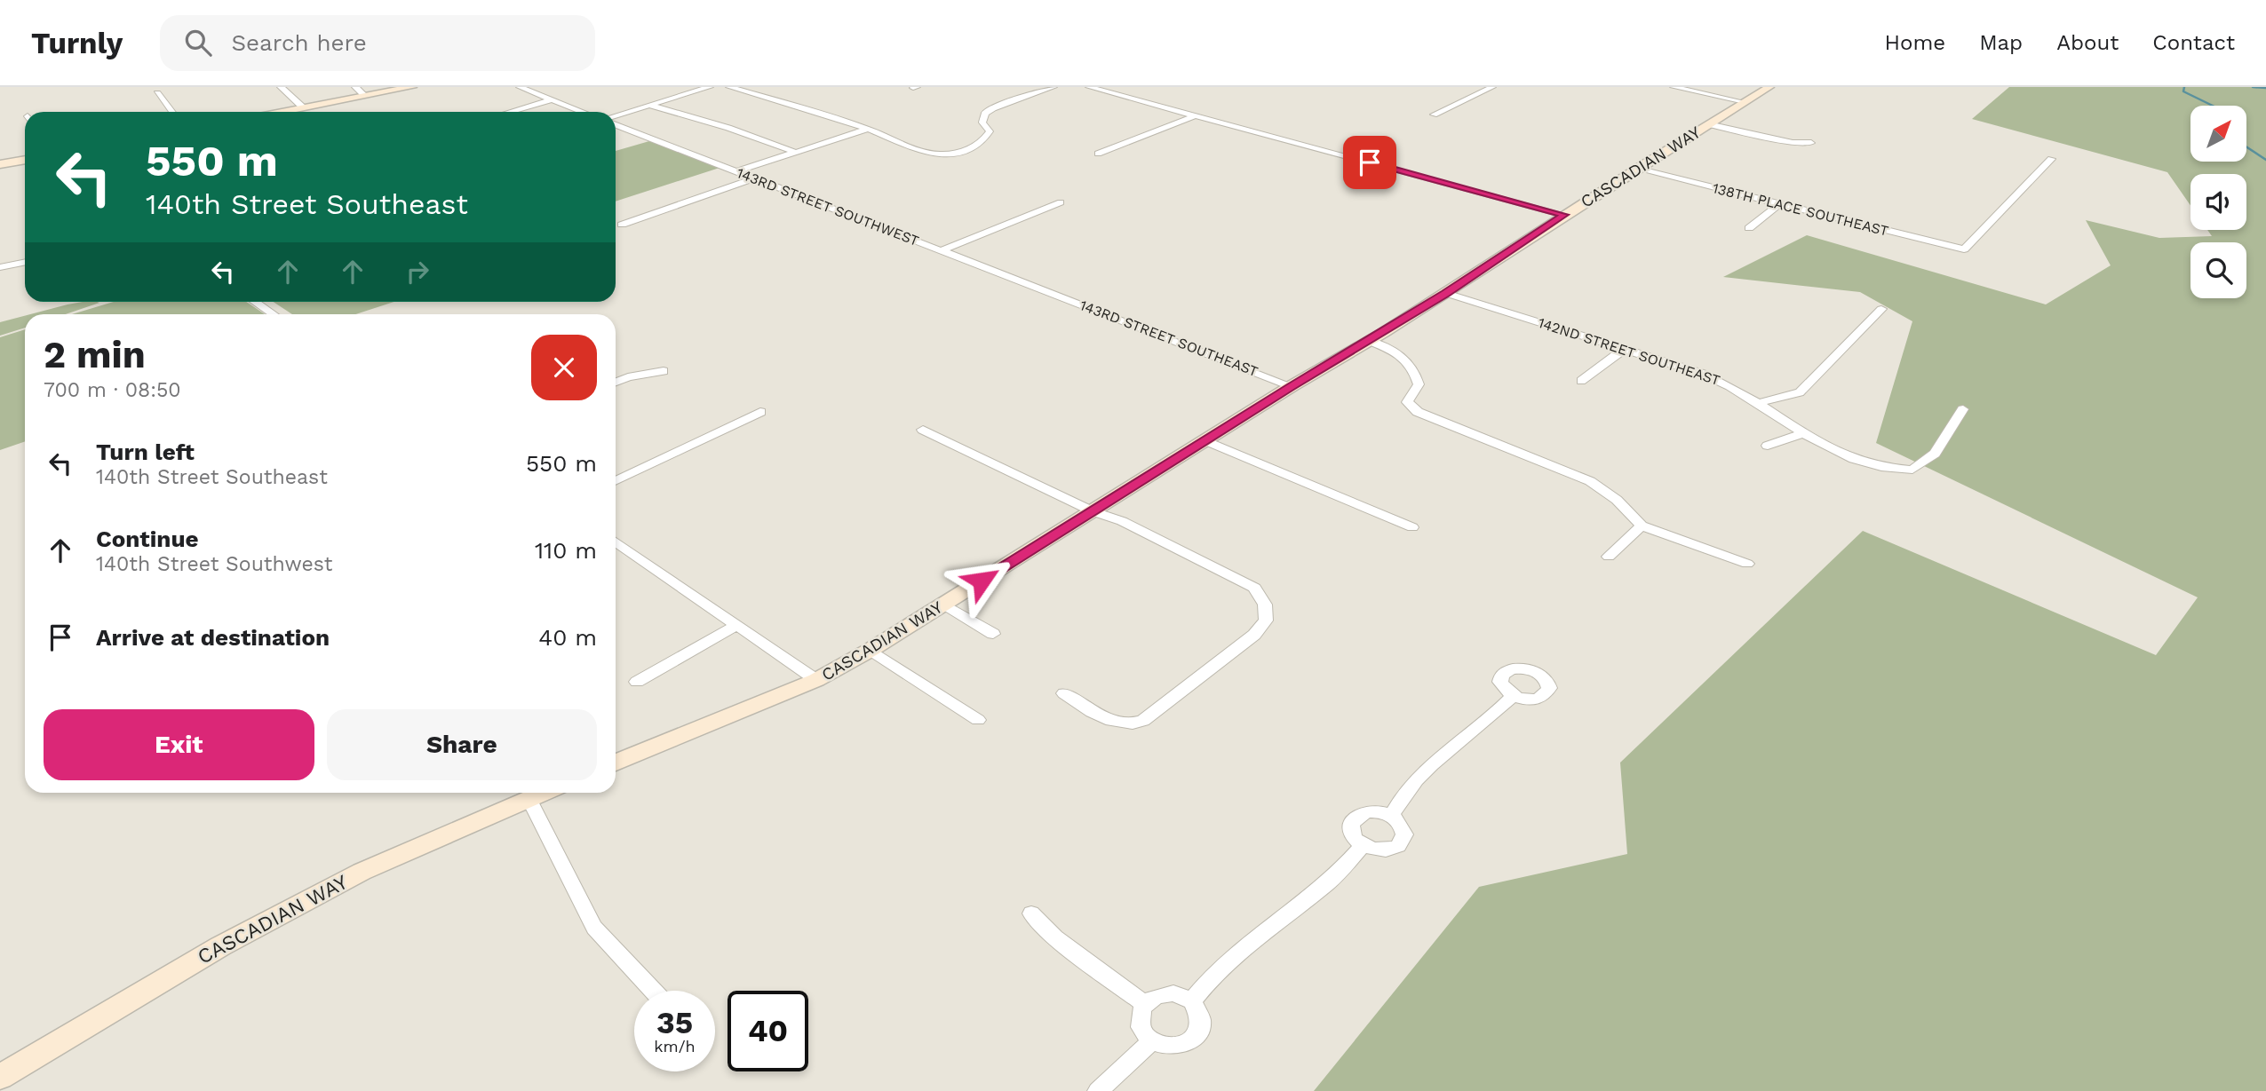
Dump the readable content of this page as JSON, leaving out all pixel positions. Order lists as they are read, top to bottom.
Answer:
{
  "streets": {
    "street": [
      "CASCADIAN WAY",
      "143RD STREET SOUTHWEST",
      "138TH PLACE SOUTHEAST",
      "143RD STREET SOUTHEAST",
      "142ND STREET SOUTHEAST"
    ]
  },
  "crossings": [
    ["CASCADIAN WAY", "138TH PLACE SOUTHEAST"],
    ["CASCADIAN WAY", "143RD STREET SOUTHEAST"],
    ["CASCADIAN WAY", "142ND STREET SOUTHEAST"],
    ["143RD STREET SOUTHWEST", "143RD STREET SOUTHEAST"]
  ],
  "north": "top right",
  "page": {
    "header": "Turnly",
    "search": "Search here",
    "nav": [
      "Home",
      "Map",
      "About",
      "Contact"
    ],
    "turn": ["550 m", "140th Street Southeast"],
    "heading": ["2 min", "700 m · 08:50"],
    "list": [
      {
        "name": "Turn left",
        "note": "140th Street Southeast",
        "value": "550 m"
      },
      {
        "name": "Continue",
        "note": "140th Street Southwest",
        "value": "110 m"
      },
      {
        "name": "Arrive at destination",
        "value": "40 m"
      }
    ],
    "buttons": ["Exit", "Share"],
    "speed": "35 km/h",
    "limit": "40"
  }
}
